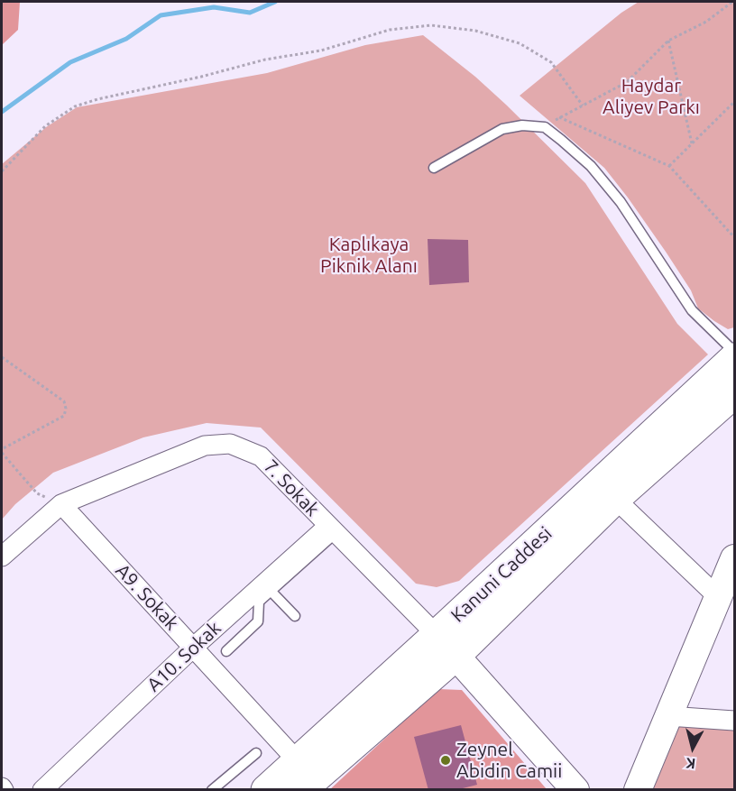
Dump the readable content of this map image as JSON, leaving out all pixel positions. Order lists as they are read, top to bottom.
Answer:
{
  "streets": {
    "main road": ["Kanuni Caddesi"],
    "street": ["7. Sokak", "A9. Sokak", "A10. Sokak"]
  },
  "crossings": [
    ["7. Sokak", "Kanuni Caddesi"],
    ["7. Sokak", "A9. Sokak"],
    ["7. Sokak", "A10. Sokak"],
    ["Kanuni Caddesi", "A9. Sokak"],
    ["A9. Sokak", "A10. Sokak"]
  ],
  "parks": ["Haydar Aliyev Parkı", "Kaplıkaya Piknik Alanı"],
  "places": ["Zeynel Abidin Camii"],
  "north": "bottom"
}
